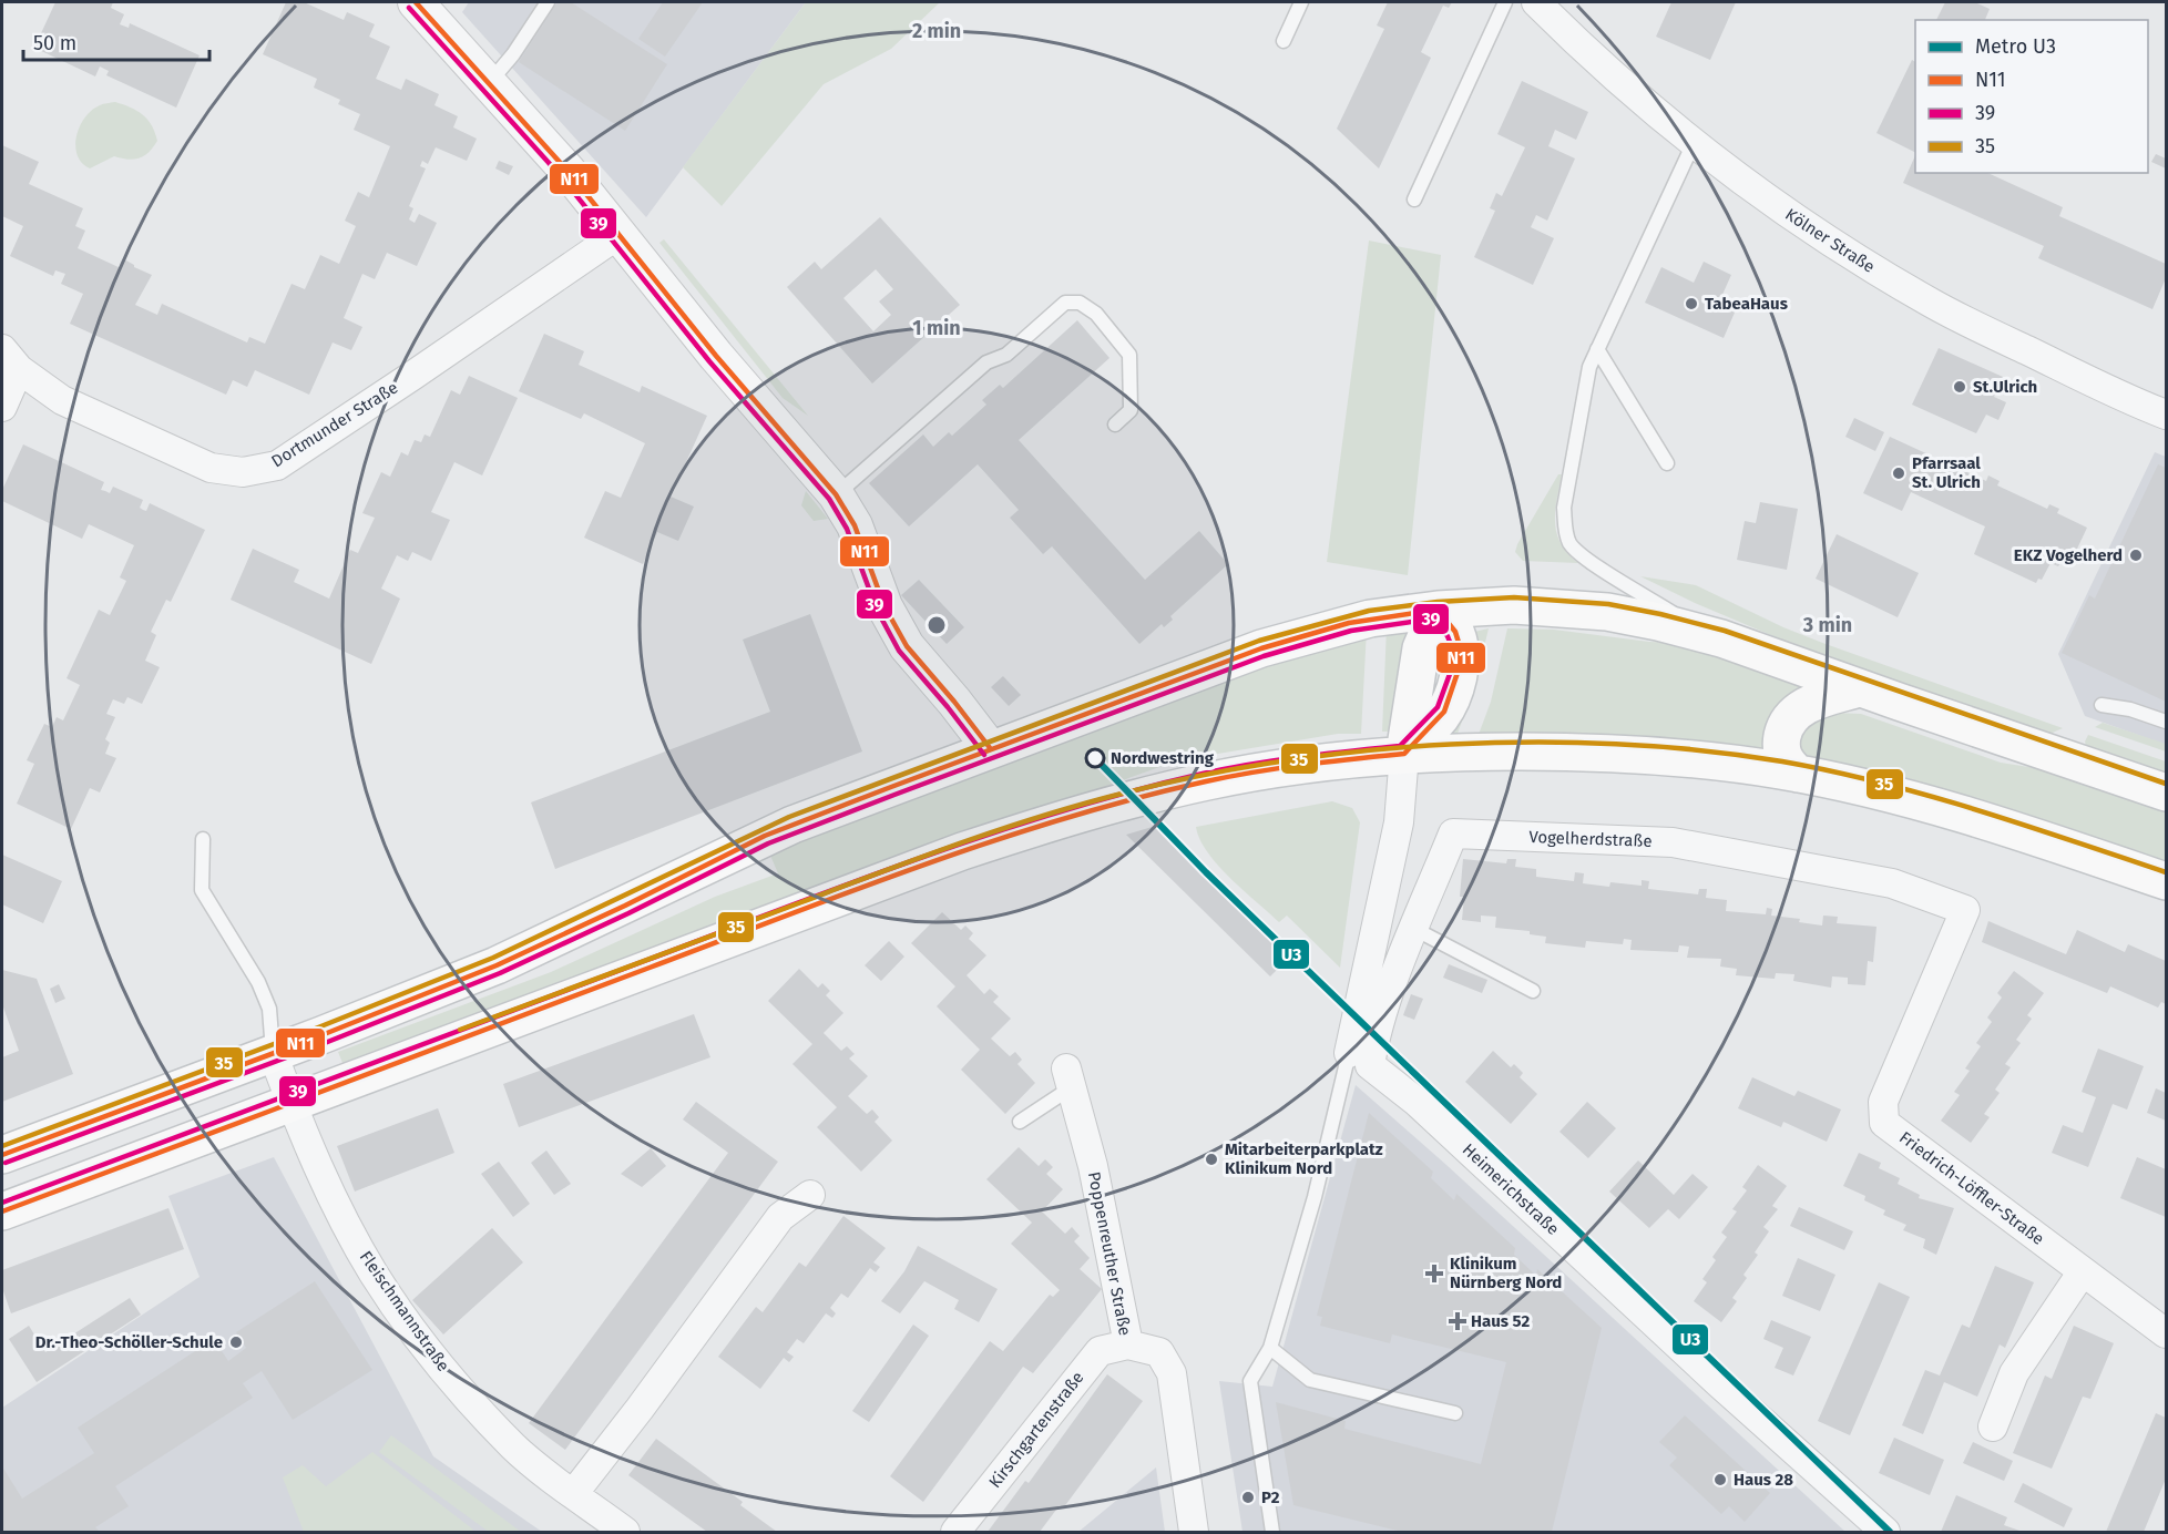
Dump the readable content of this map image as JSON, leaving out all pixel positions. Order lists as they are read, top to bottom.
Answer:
{
  "streets": {
    "street": [
      "Kölner Straße",
      "Dortmunder Straße",
      "Vogelherdstraße",
      "Friedrich-Löffler-Straße",
      "Heimerichstraße",
      "Poppenreuther Straße",
      "Fleischmannstraße",
      "Kirschgartenstraße"
    ]
  },
  "crossings": [
    ["Vogelherdstraße", "Friedrich-Löffler-Straße"],
    ["Vogelherdstraße", "Heimerichstraße"],
    ["Poppenreuther Straße", "Kirschgartenstraße"]
  ],
  "places": {
    "other": [
      "TabeaHaus",
      "St.Ulrich",
      "Pfarrsaal St. Ulrich",
      "EKZ Vogelherd",
      "Nordwestring",
      "Mitarbeiterparkplatz Klinikum Nord",
      "Dr.-Theo-Schöller-Schule",
      "Haus 28",
      "P2"
    ],
    "health": ["Klinikum Nürnberg Nord", "Haus 52"]
  },
  "lines": [
    "transit line N11",
    "transit line 39",
    "transit line 35",
    "metro line U3"
  ],
  "legend": [
    "Metro U3",
    "N11",
    "39",
    "35"
  ],
  "scale_bar": "50 m",
  "rings": ["2 min", "1 min", "3 min"]
}
